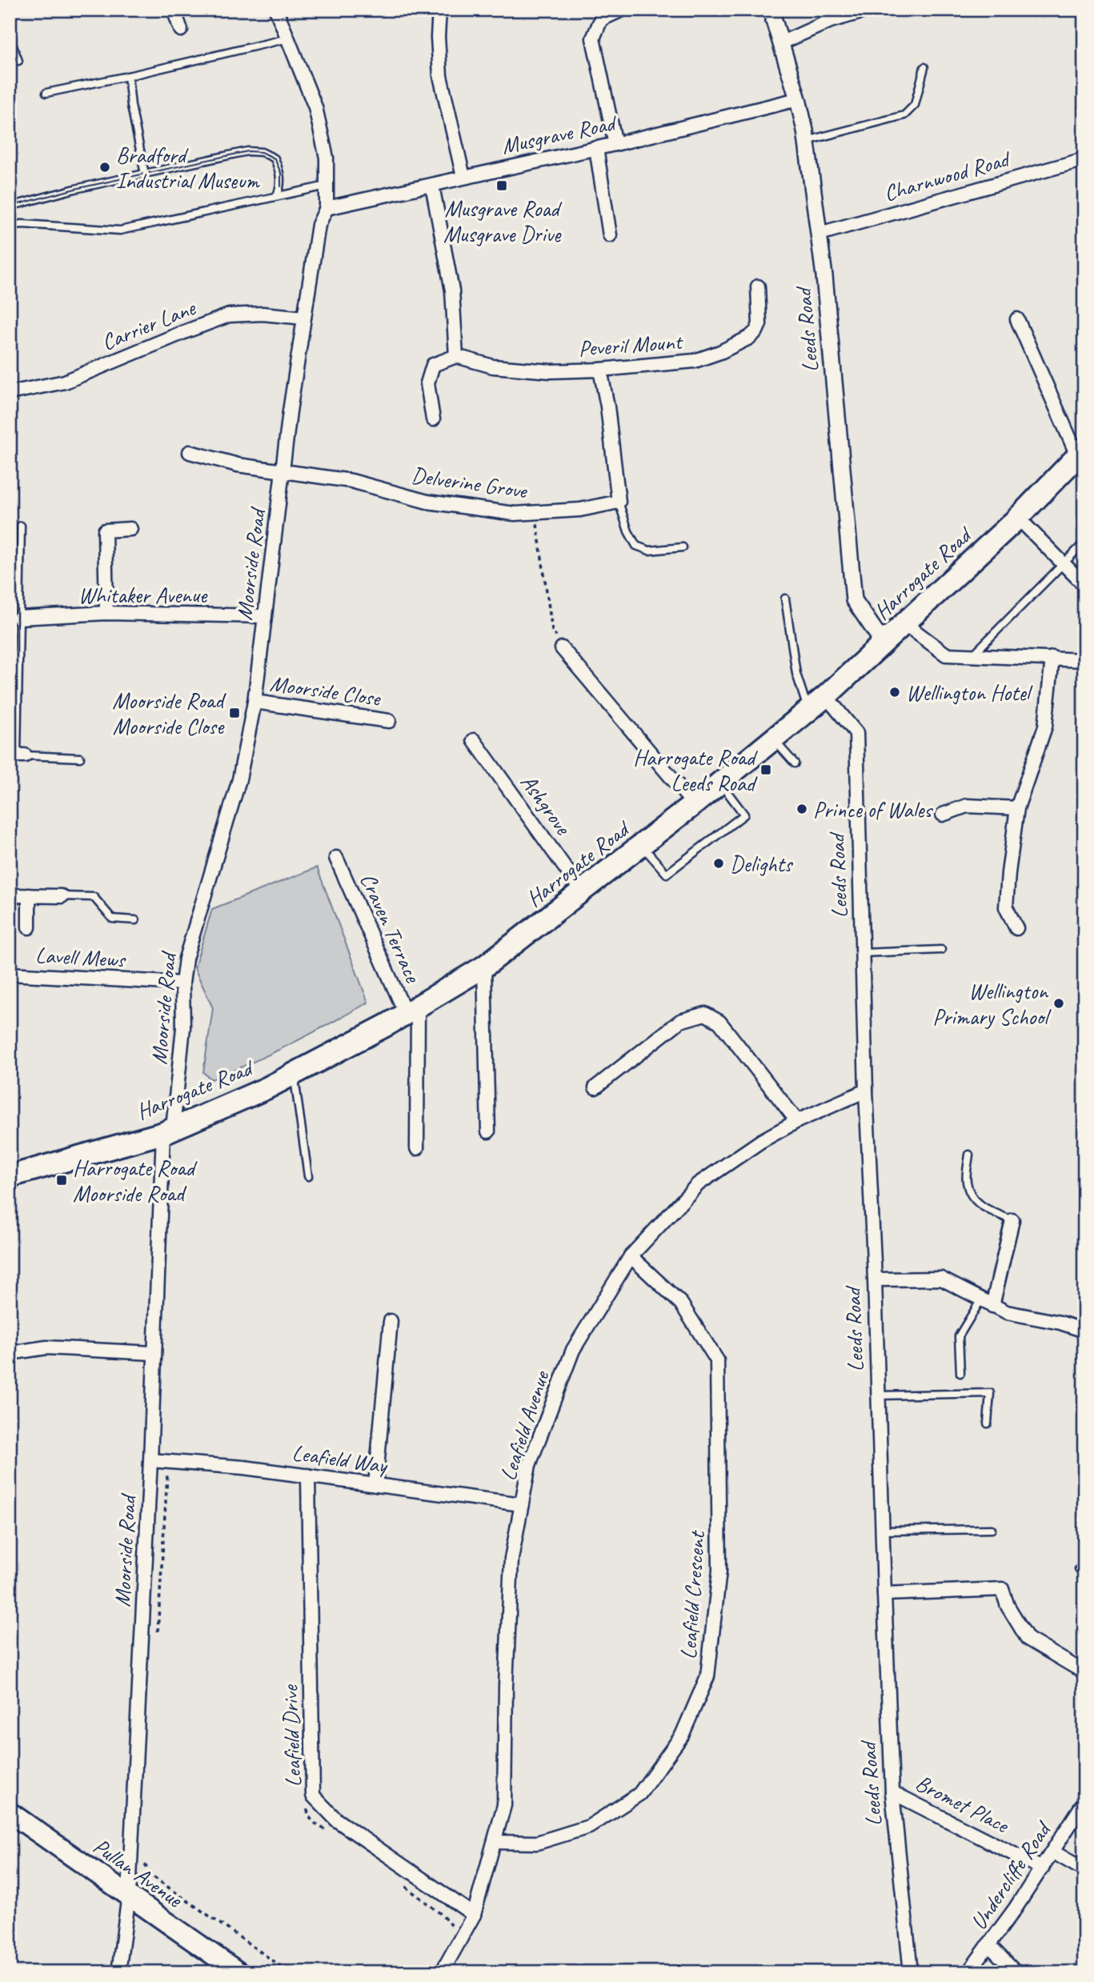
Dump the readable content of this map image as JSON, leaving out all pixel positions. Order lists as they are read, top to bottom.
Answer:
{
  "streets": {
    "highway": ["Harrogate Road"],
    "main road": ["Pullan Avenue"],
    "street": [
      "Musgrave Road",
      "Charnwood Road",
      "Carrier Lane",
      "Leeds Road",
      "Peveril Mount",
      "Delverine Grove",
      "Moorside Road",
      "Whitaker Avenue",
      "Moorside Close",
      "Ashgrove",
      "Craven Terrace",
      "Lavell Mews",
      "Leafield Avenue",
      "Leafield Way",
      "Leafield Crescent",
      "Leafield Drive",
      "Bromet Place",
      "Undercliffe Road"
    ]
  },
  "crossings": [
    ["Musgrave Road", "Leeds Road"],
    ["Musgrave Road", "Moorside Road"],
    ["Charnwood Road", "Leeds Road"],
    ["Carrier Lane", "Moorside Road"],
    ["Leeds Road", "Harrogate Road"],
    ["Leeds Road", "Leafield Avenue"],
    ["Leeds Road", "Bromet Place"],
    ["Delverine Grove", "Moorside Road"],
    ["Moorside Road", "Harrogate Road"],
    ["Moorside Road", "Whitaker Avenue"],
    ["Moorside Road", "Moorside Close"],
    ["Moorside Road", "Lavell Mews"],
    ["Moorside Road", "Leafield Way"],
    ["Moorside Road", "Pullan Avenue"],
    ["Harrogate Road", "Ashgrove"],
    ["Harrogate Road", "Craven Terrace"],
    ["Leafield Avenue", "Leafield Way"],
    ["Leafield Avenue", "Leafield Crescent"],
    ["Leafield Avenue", "Leafield Drive"],
    ["Leafield Way", "Leafield Drive"],
    ["Bromet Place", "Undercliffe Road"]
  ],
  "places": {
    "other": [
      "Bradford Industrial Museum",
      "Wellington Hotel",
      "Prince of Wales",
      "Delights",
      "Wellington Primary School"
    ],
    "transit": [
      "Musgrave Road Musgrave Drive",
      "Moorside Road Moorside Close",
      "Harrogate Road Leeds Road",
      "Harrogate Road Moorside Road"
    ]
  }
}
